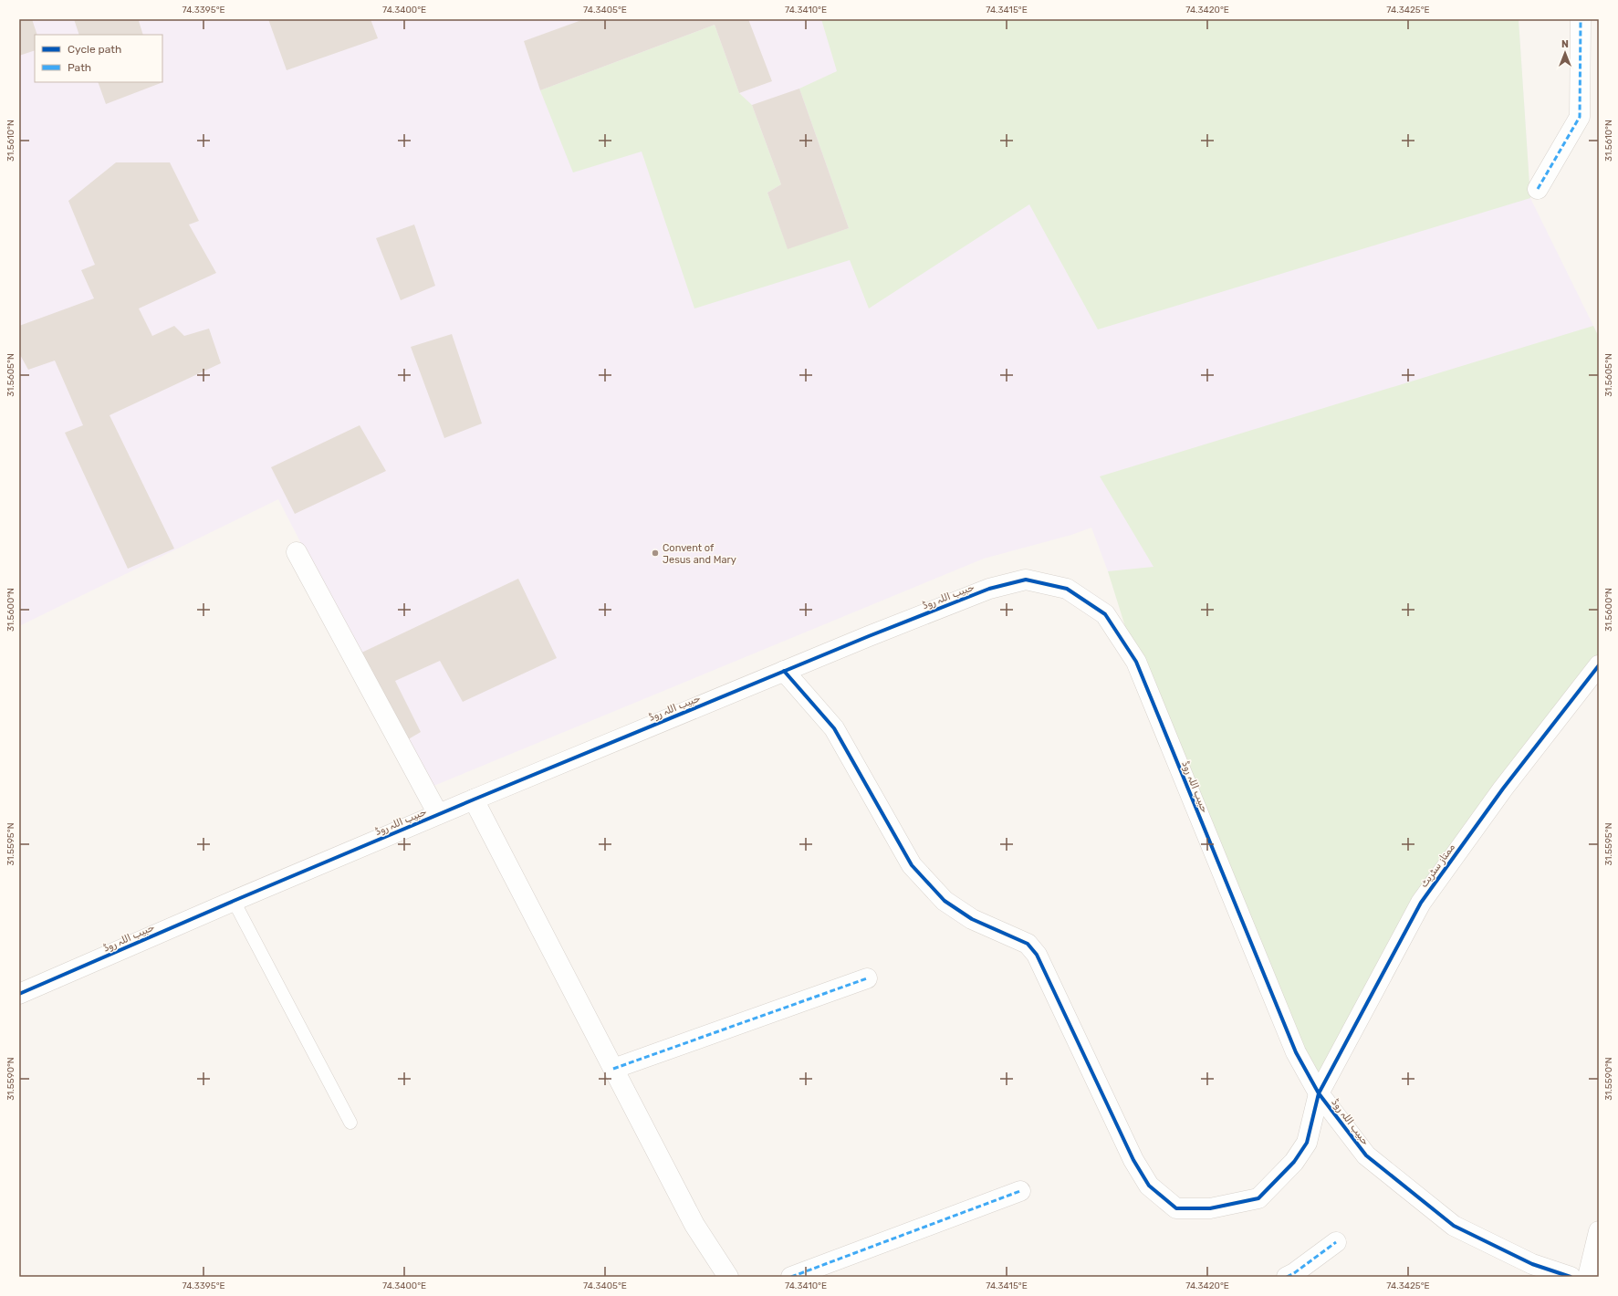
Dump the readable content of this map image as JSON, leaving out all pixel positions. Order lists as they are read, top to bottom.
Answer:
{
  "streets": {
    "street": ["حبیب اللہ روڈ", "ممتاز سٹریٹ"]
  },
  "crossings": [
    ["حبیب اللہ روڈ", "ممتاز سٹریٹ"]
  ],
  "places": ["Convent of Jesus and Mary"],
  "legend": ["Cycle path", "Path"],
  "north": "top",
  "coordinates": [
    "74.3395°E",
    "74.3400°E",
    "74.3405°E",
    "74.3410°E",
    "74.3415°E",
    "74.3420°E",
    "74.3425°E",
    "31.5610°N",
    "31.5605°N",
    "31.5600°N",
    "31.5595°N",
    "31.5590°N"
  ]
}
